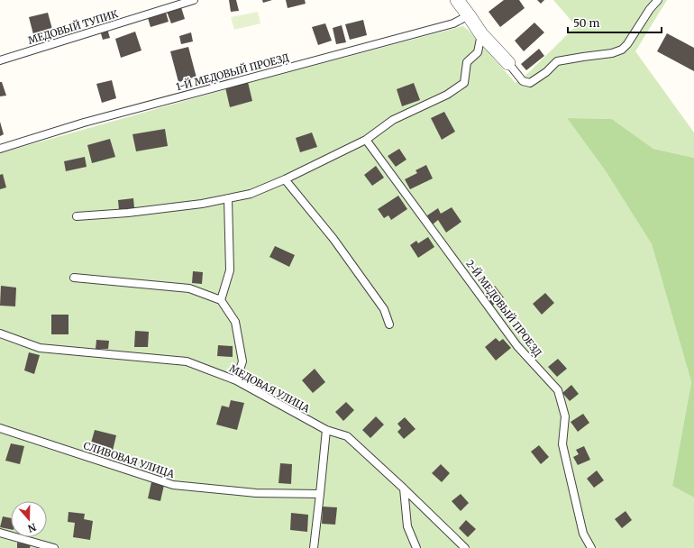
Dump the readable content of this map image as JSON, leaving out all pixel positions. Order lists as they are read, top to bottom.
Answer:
{
  "streets": {
    "lane": [
      "МЕДОВЫЙ ТУПИК",
      "1-Й МЕДОВЫЙ ПРОЕЗД",
      "2-Й МЕДОВЫЙ ПРОЕЗД",
      "МЕДОВАЯ УЛИЦА",
      "СЛИВОВАЯ УЛИЦА"
    ]
  },
  "scale_bar": "50 m",
  "north": "bottom"
}
